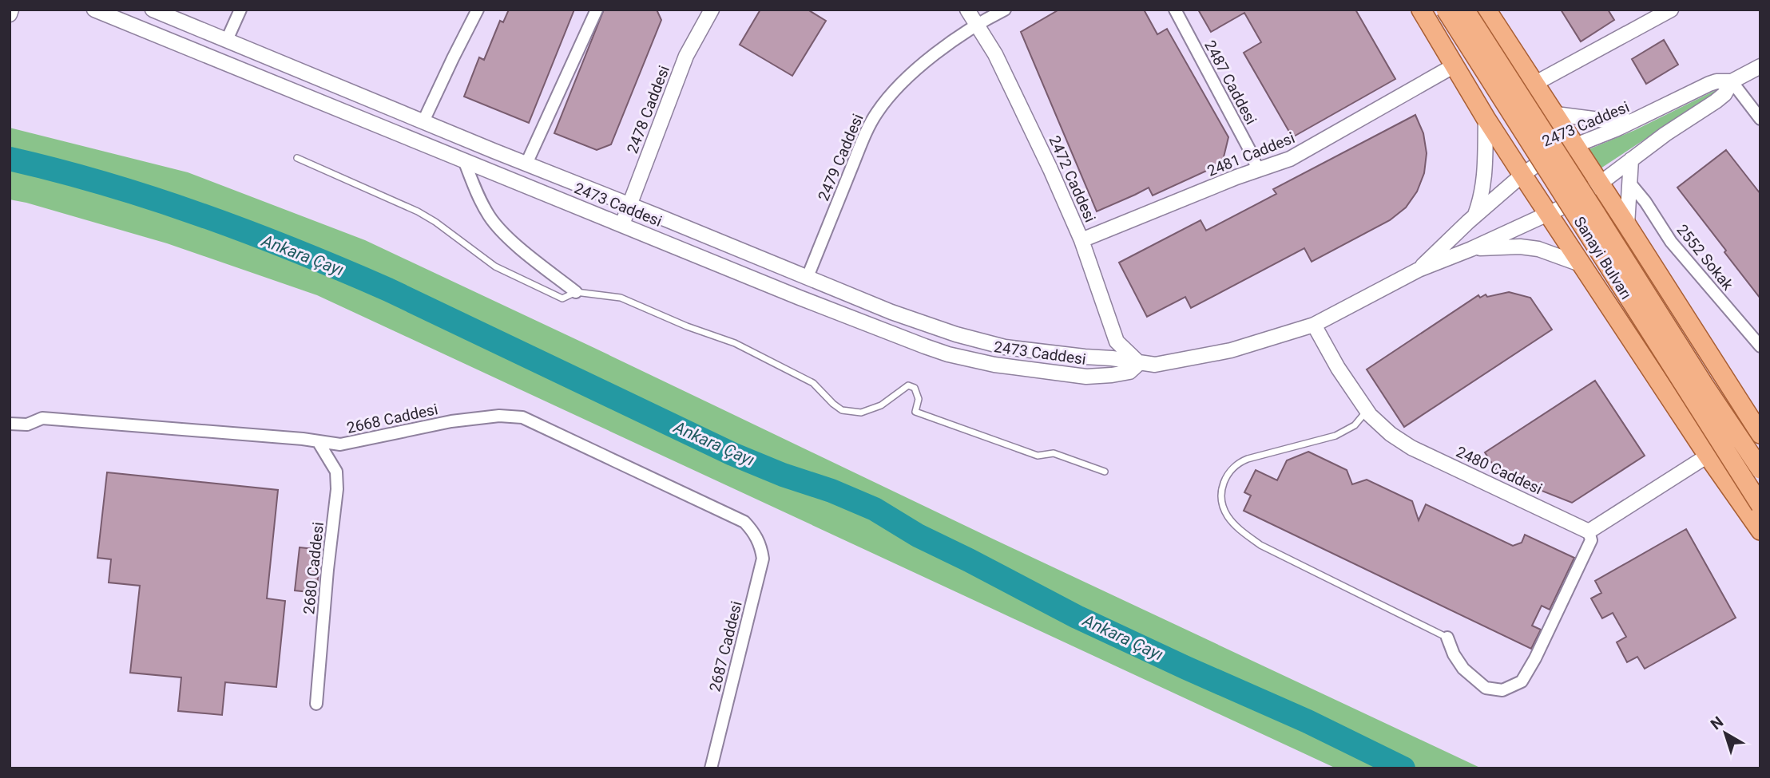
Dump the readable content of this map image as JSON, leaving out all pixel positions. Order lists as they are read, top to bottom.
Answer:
{
  "streets": {
    "main road": ["Sanayi Bulvarı"],
    "street": [
      "2487 Caddesi",
      "2478 Caddesi",
      "2473 Caddesi",
      "2481 Caddesi",
      "2479 Caddesi",
      "2472 Caddesi",
      "2552 Sokak",
      "2668 Caddesi",
      "2480 Caddesi",
      "2680 Caddesi",
      "2687 Caddesi"
    ]
  },
  "crossings": [
    ["2487 Caddesi", "2481 Caddesi"],
    ["2478 Caddesi", "2473 Caddesi"],
    ["2473 Caddesi", "2479 Caddesi"],
    ["2473 Caddesi", "2472 Caddesi"],
    ["2473 Caddesi", "2480 Caddesi"],
    ["2481 Caddesi", "2472 Caddesi"],
    ["2479 Caddesi", "2472 Caddesi"],
    ["2668 Caddesi", "2680 Caddesi"],
    ["2668 Caddesi", "2687 Caddesi"]
  ],
  "water": ["Ankara Çayı"],
  "north": "top left"
}
